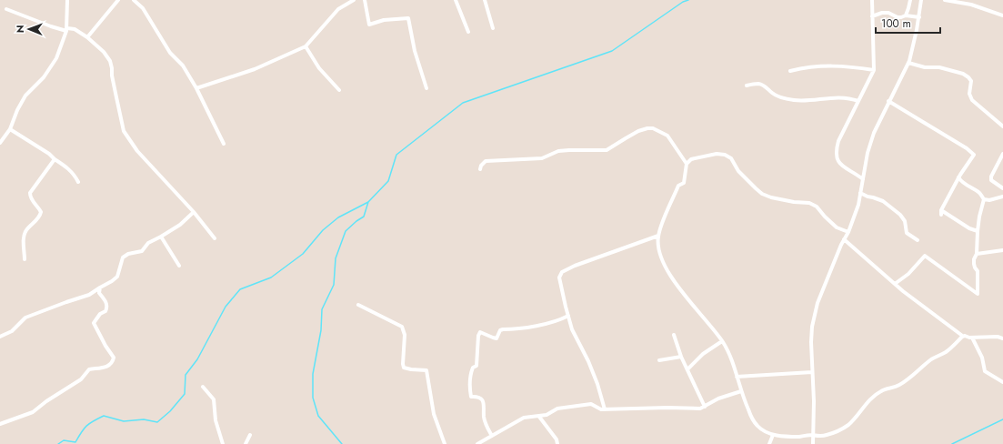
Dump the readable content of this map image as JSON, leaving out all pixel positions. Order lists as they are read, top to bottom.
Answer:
{
  "scale_bar": "100 m",
  "north": "left"
}
